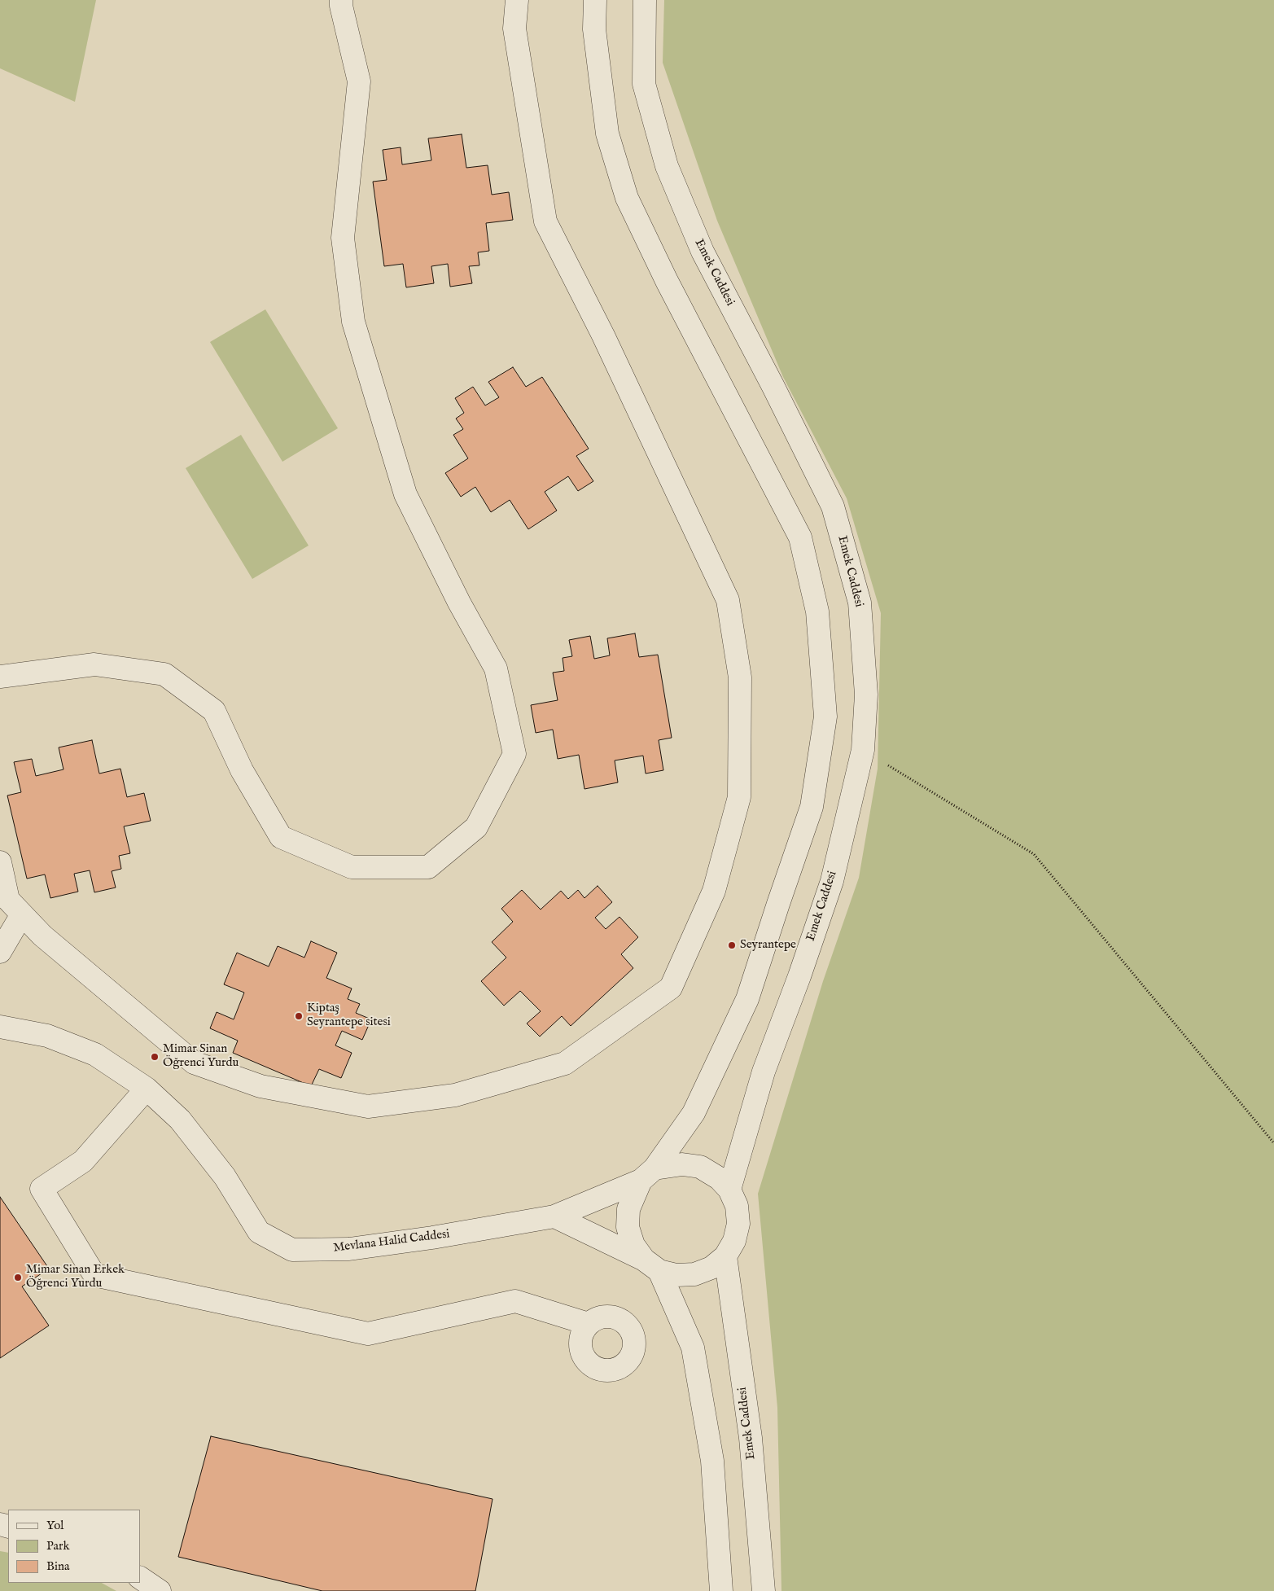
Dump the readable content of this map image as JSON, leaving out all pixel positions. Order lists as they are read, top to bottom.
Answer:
{
  "streets": {
    "street": ["Emek Caddesi", "Mevlana Halid Caddesi"]
  },
  "crossings": [
    ["Emek Caddesi", "Mevlana Halid Caddesi"]
  ],
  "places": [
    "Seyrantepe",
    "Kiptaş Seyrantepe sitesi",
    "Mimar Sinan Öğrenci Yurdu",
    "Mimar Sinan Erkek Öğrenci Yurdu"
  ],
  "legend": ["Yol", "Park", "Bina"]
}
